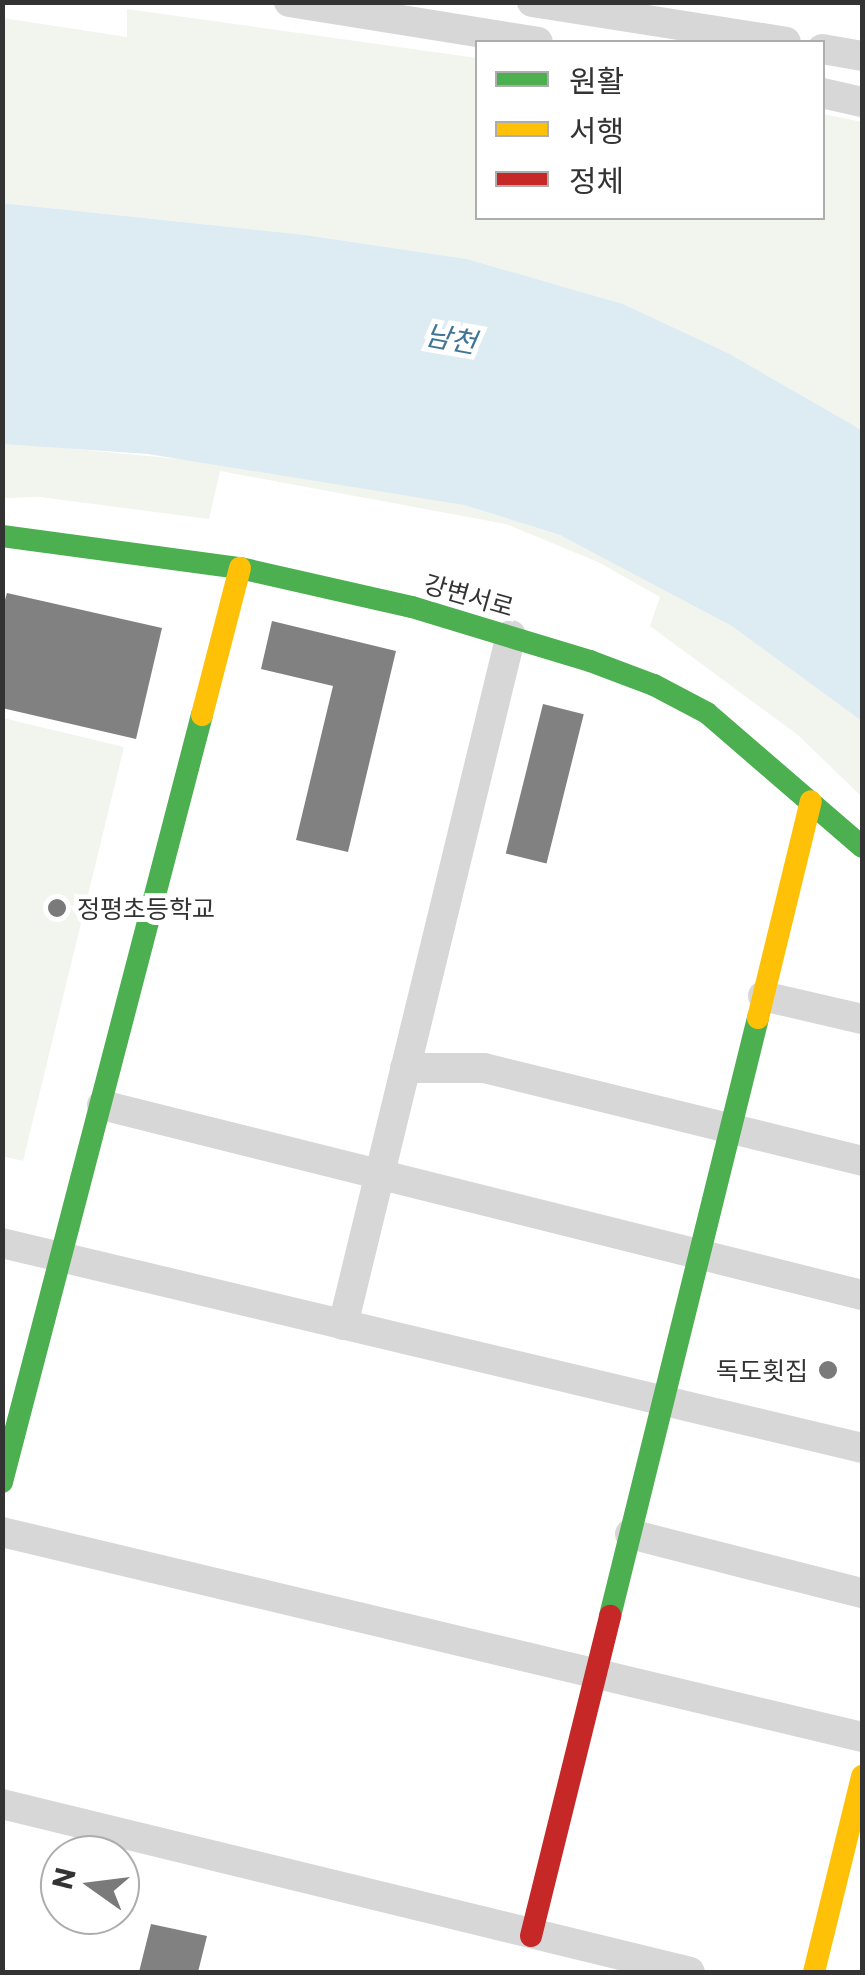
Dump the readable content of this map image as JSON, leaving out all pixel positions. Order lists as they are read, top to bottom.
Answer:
{
  "streets": {
    "street": ["강변서로"]
  },
  "water": ["남천"],
  "places": ["정평초등학교", "독도횟집"],
  "legend": ["원활", "서행", "정체"],
  "north": "left"
}
